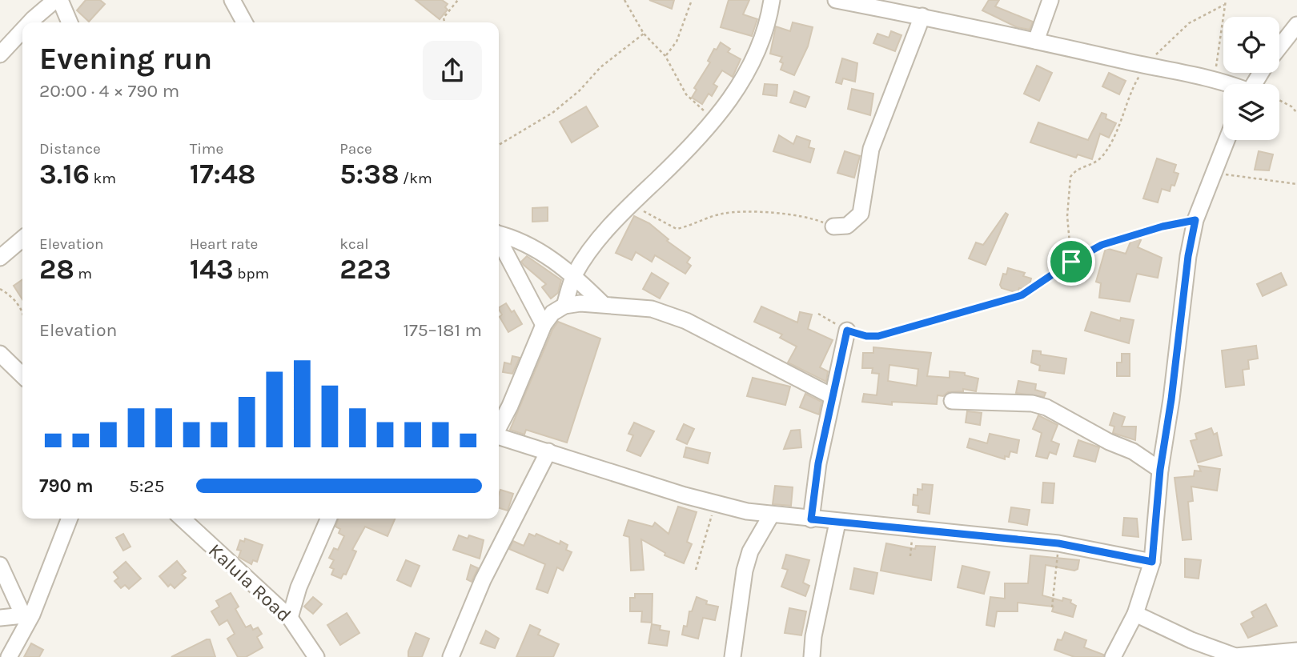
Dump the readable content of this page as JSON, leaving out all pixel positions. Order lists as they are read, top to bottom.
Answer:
{
  "streets": {
    "street": ["Kalula Road"]
  },
  "page": {
    "heading": ["Evening run", "20:00 · 4 × 790 m"],
    "stats": [
      ["Distance", "3.16 km"],
      ["Time", "17:48"],
      ["Pace", "5:38 /km"],
      ["Elevation", "28 m"],
      ["Heart rate", "143 bpm"],
      ["kcal", "223"]
    ],
    "chart": ["Elevation", "175–181 m"],
    "list": [
      {
        "name": "790 m",
        "note": "5:25"
      }
    ]
  }
}
